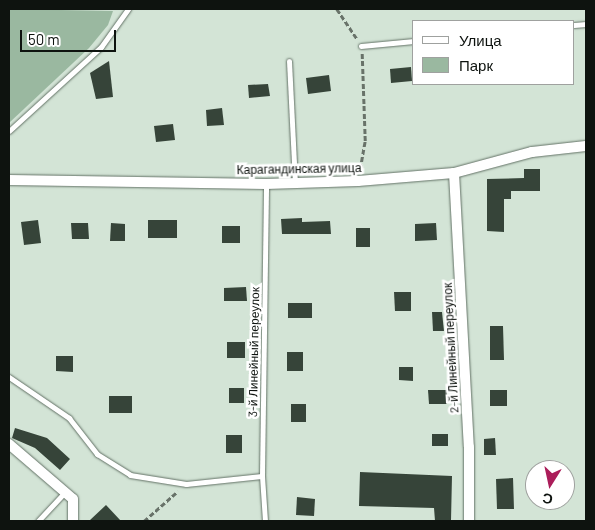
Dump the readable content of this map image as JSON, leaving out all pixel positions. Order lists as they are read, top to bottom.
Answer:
{
  "streets": {
    "street": ["Карагандинская улица", "2-й Линейный переулок"],
    "lane": ["3-й Линейный переулок"]
  },
  "crossings": [
    ["Карагандинская улица", "2-й Линейный переулок"],
    ["Карагандинская улица", "3-й Линейный переулок"]
  ],
  "legend": ["Улица", "Парк"],
  "scale_bar": "50 m",
  "north": "bottom"
}
